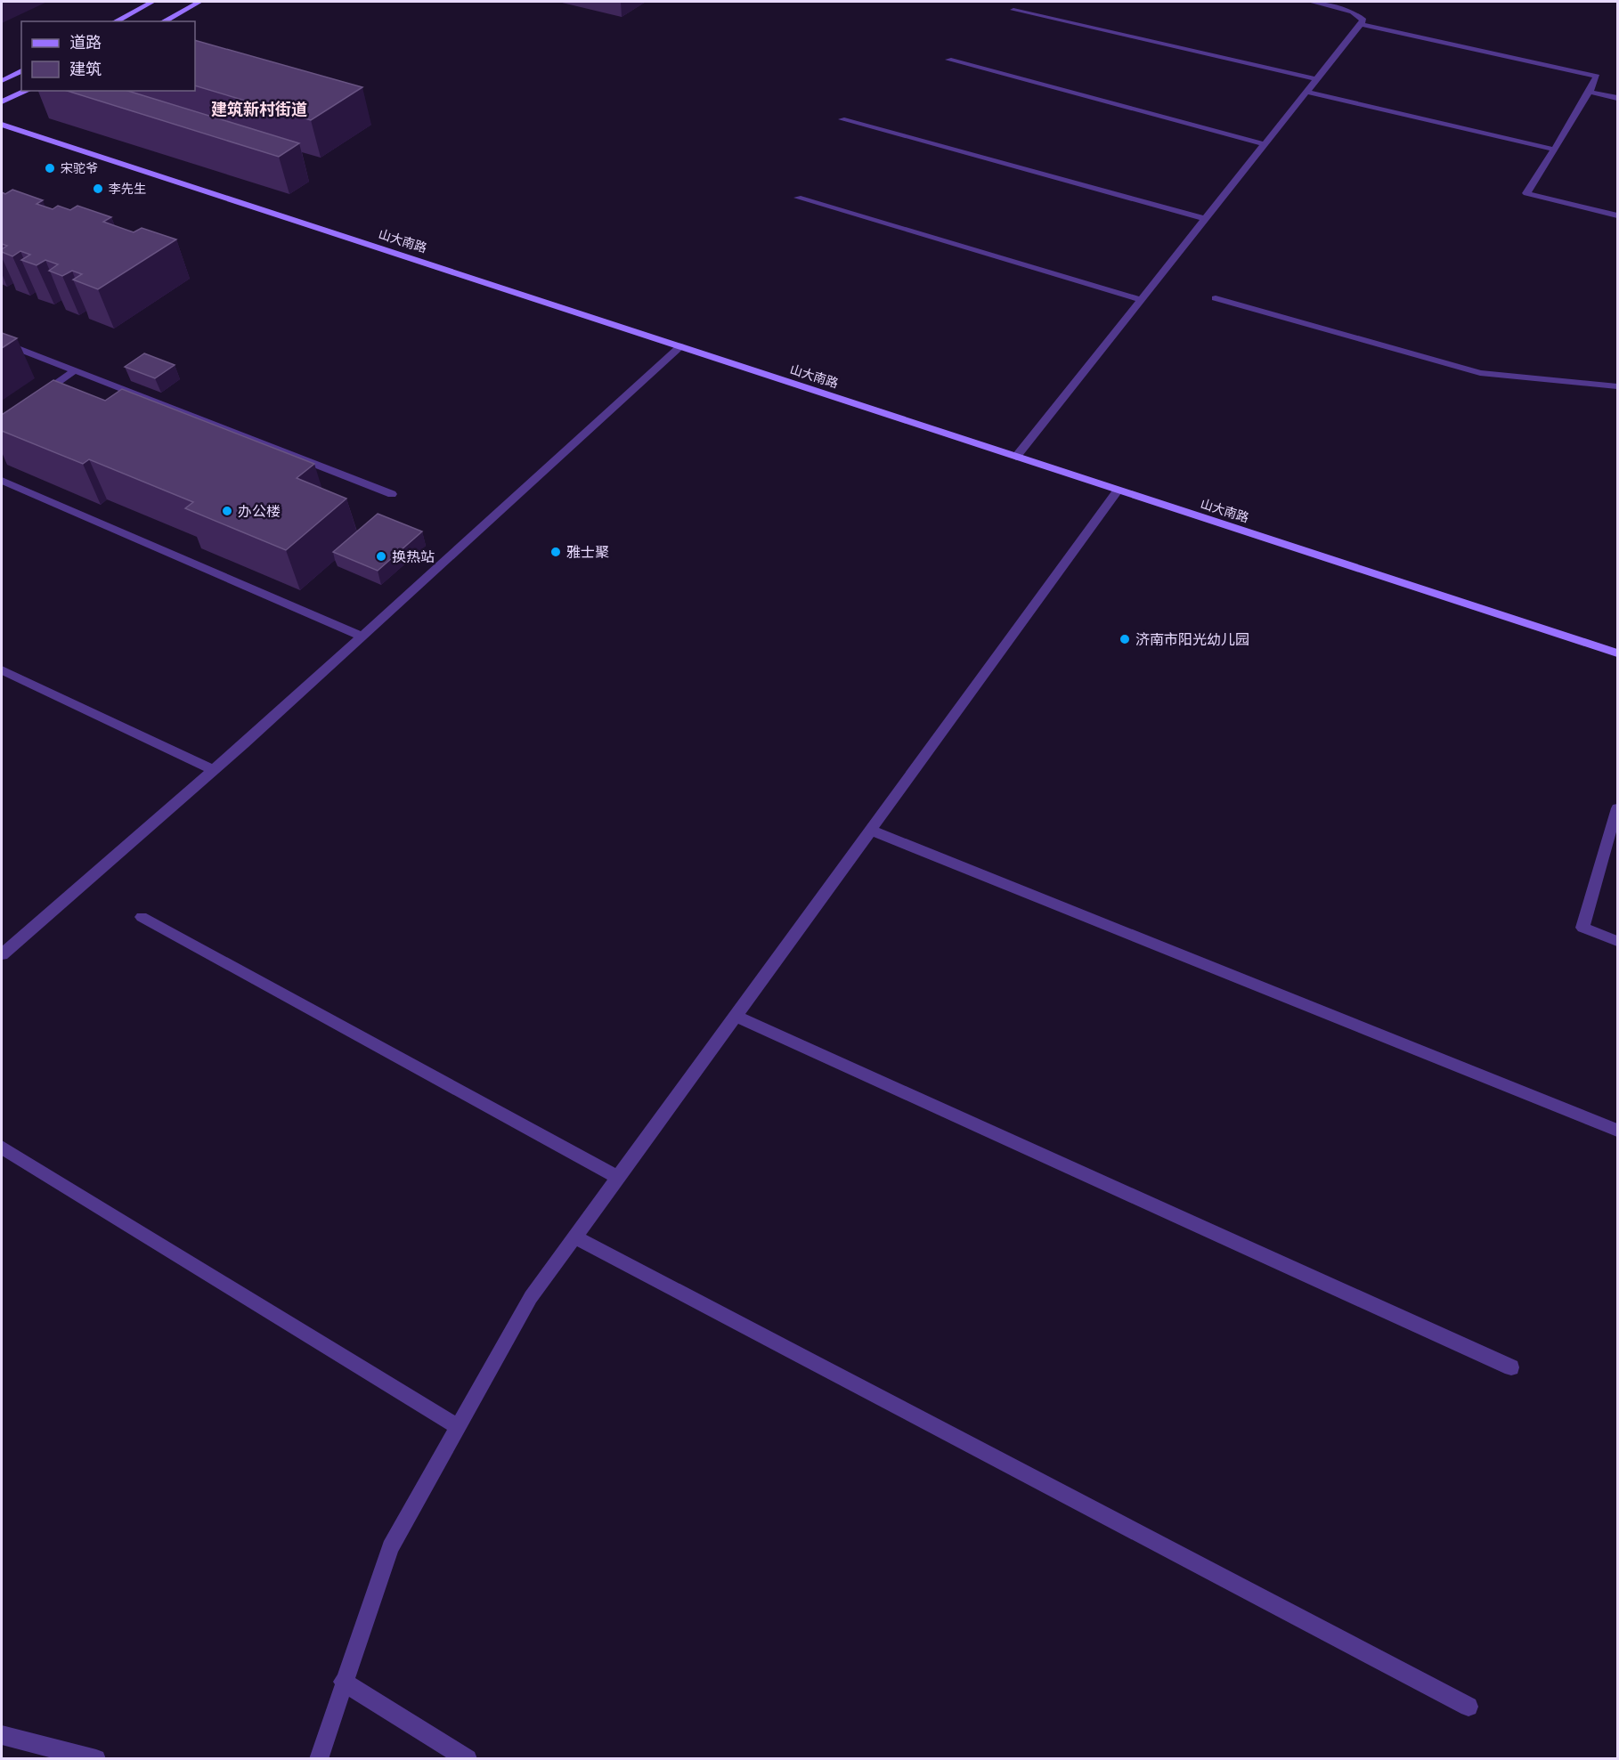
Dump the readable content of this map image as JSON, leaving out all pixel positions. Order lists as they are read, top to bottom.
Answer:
{
  "streets": {
    "main road": ["山大南路"]
  },
  "districts": ["建筑新村街道"],
  "places": [
    "宋驼爷",
    "李先生",
    "办公楼",
    "雅士聚",
    "换热站",
    "济南市阳光幼儿园"
  ],
  "legend": ["道路", "建筑"]
}
